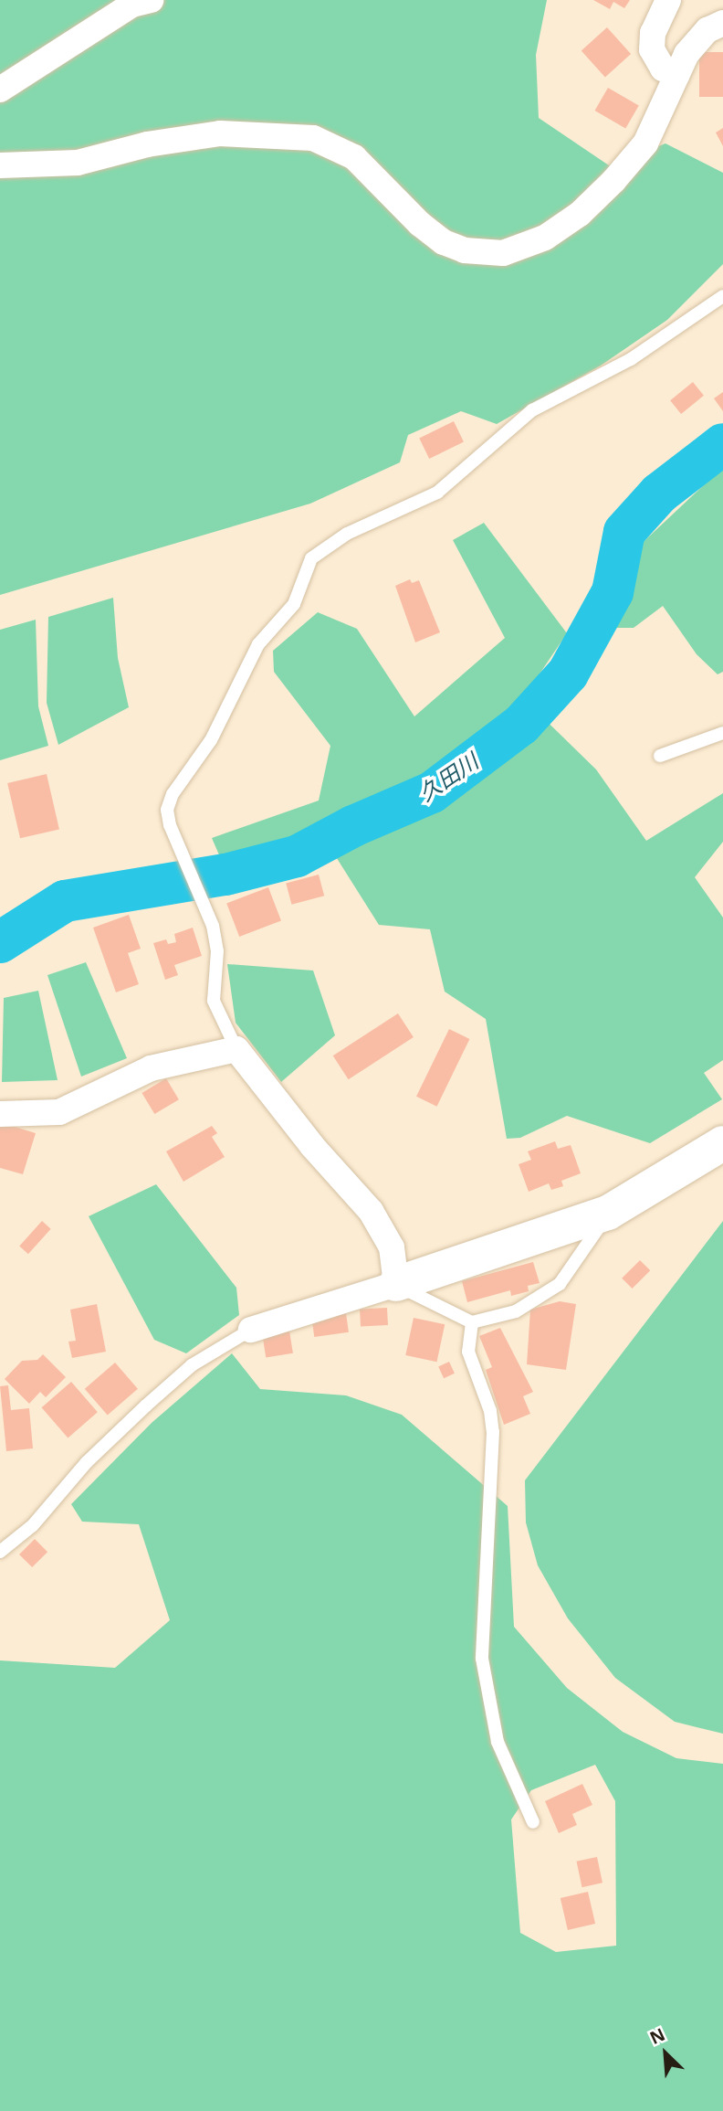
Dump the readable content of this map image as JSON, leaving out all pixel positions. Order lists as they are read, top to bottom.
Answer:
{
  "water": ["久田川"],
  "north": "top left"
}
